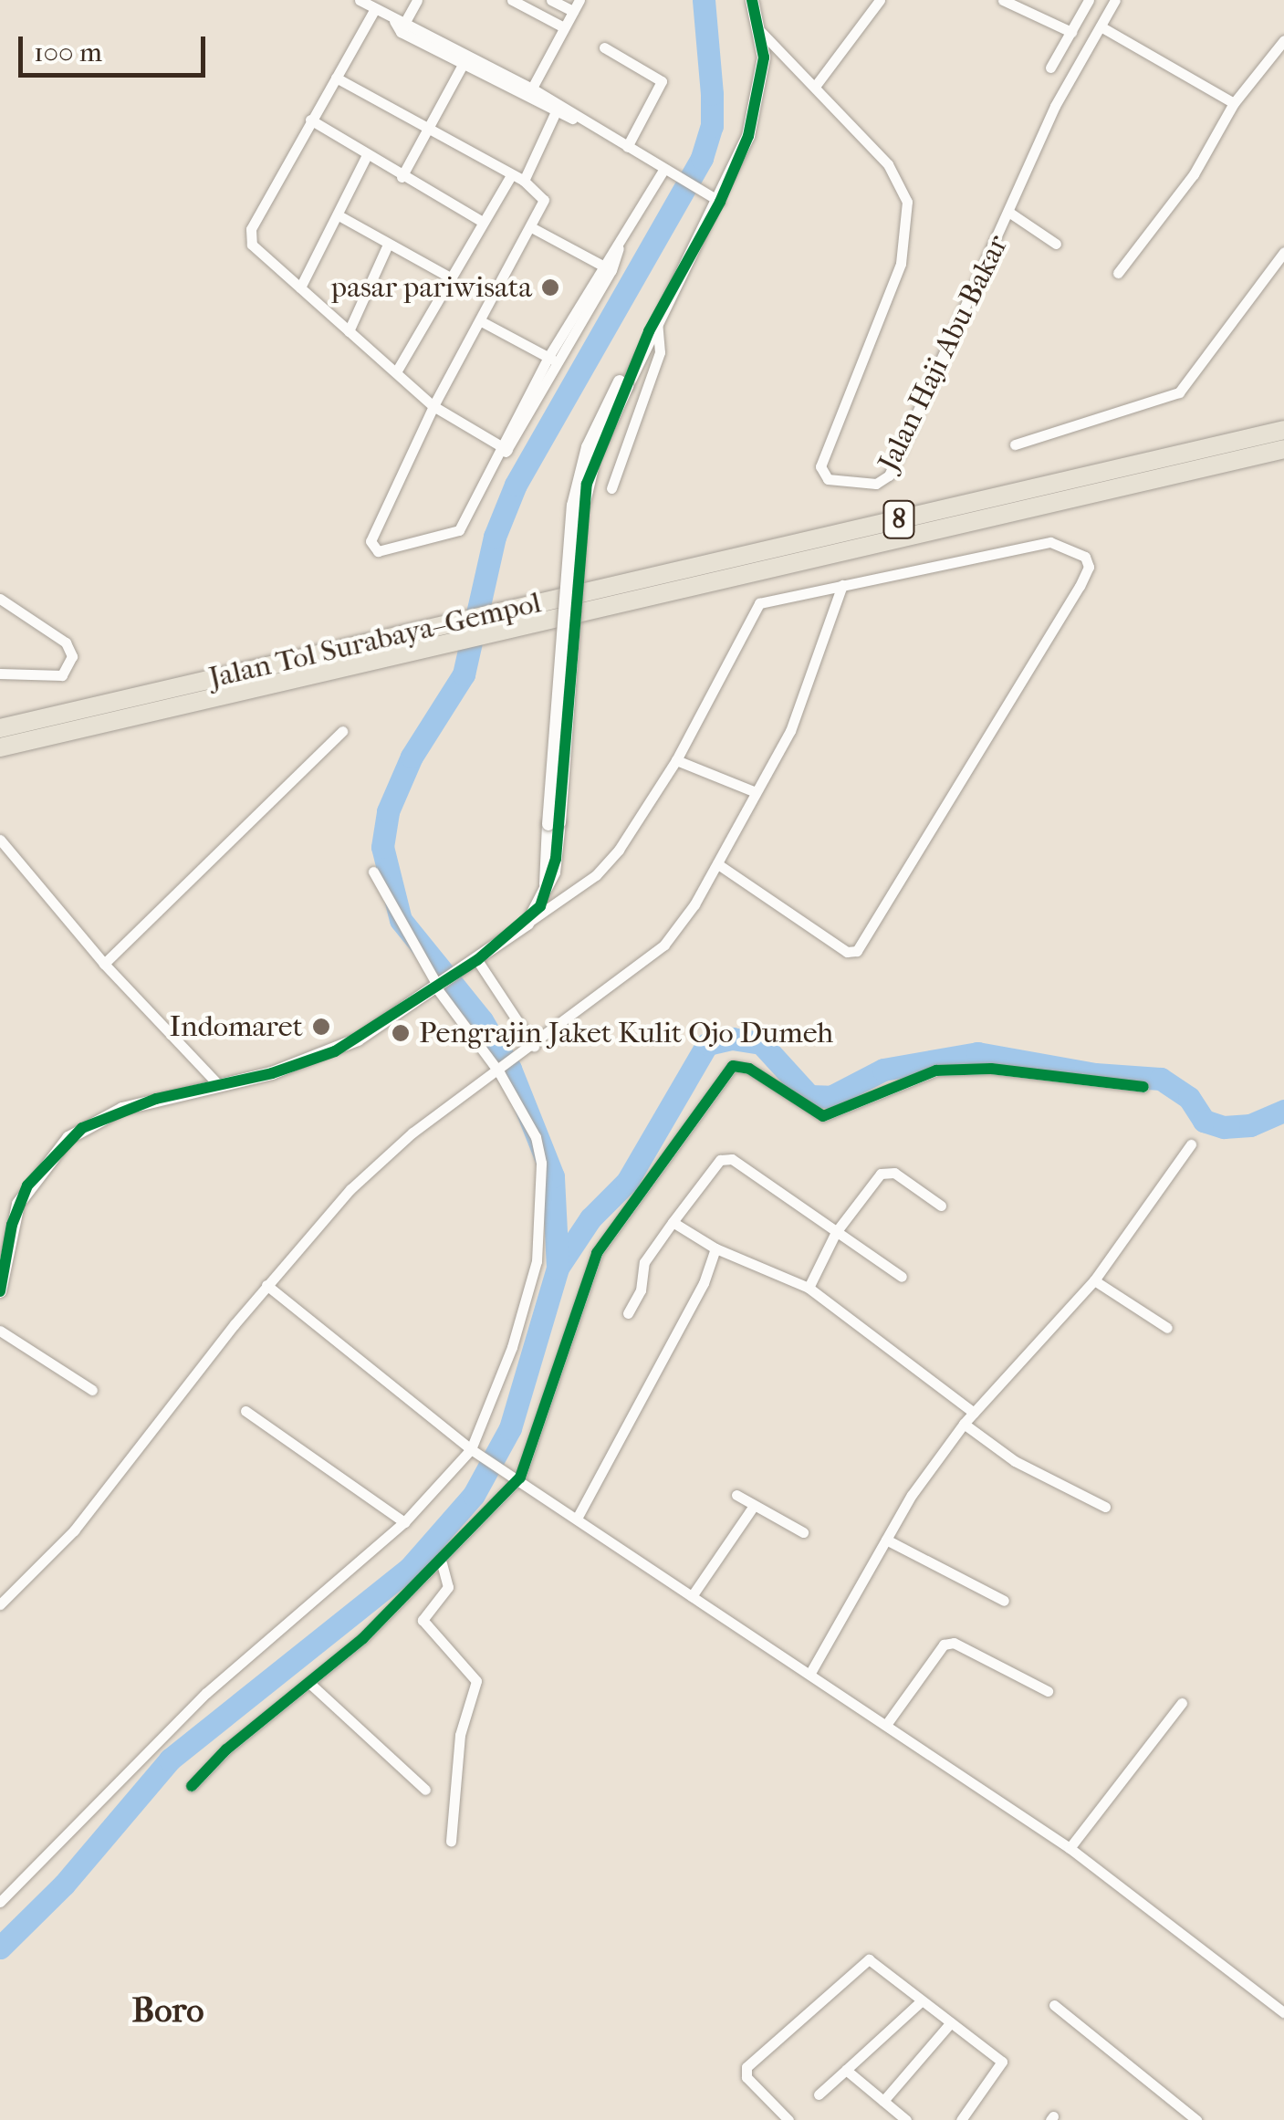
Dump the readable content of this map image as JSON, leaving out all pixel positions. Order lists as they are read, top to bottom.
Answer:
{
  "streets": {
    "highway": ["8", "Jalan Tol Surabaya–Gempol"],
    "street": ["Jalan Haji Abu Bakar"]
  },
  "districts": ["Boro"],
  "places": ["pasar pariwisata", "Indomaret", "Pengrajin Jaket Kulit Ojo Dumeh"],
  "scale_bar": "100 m"
}
